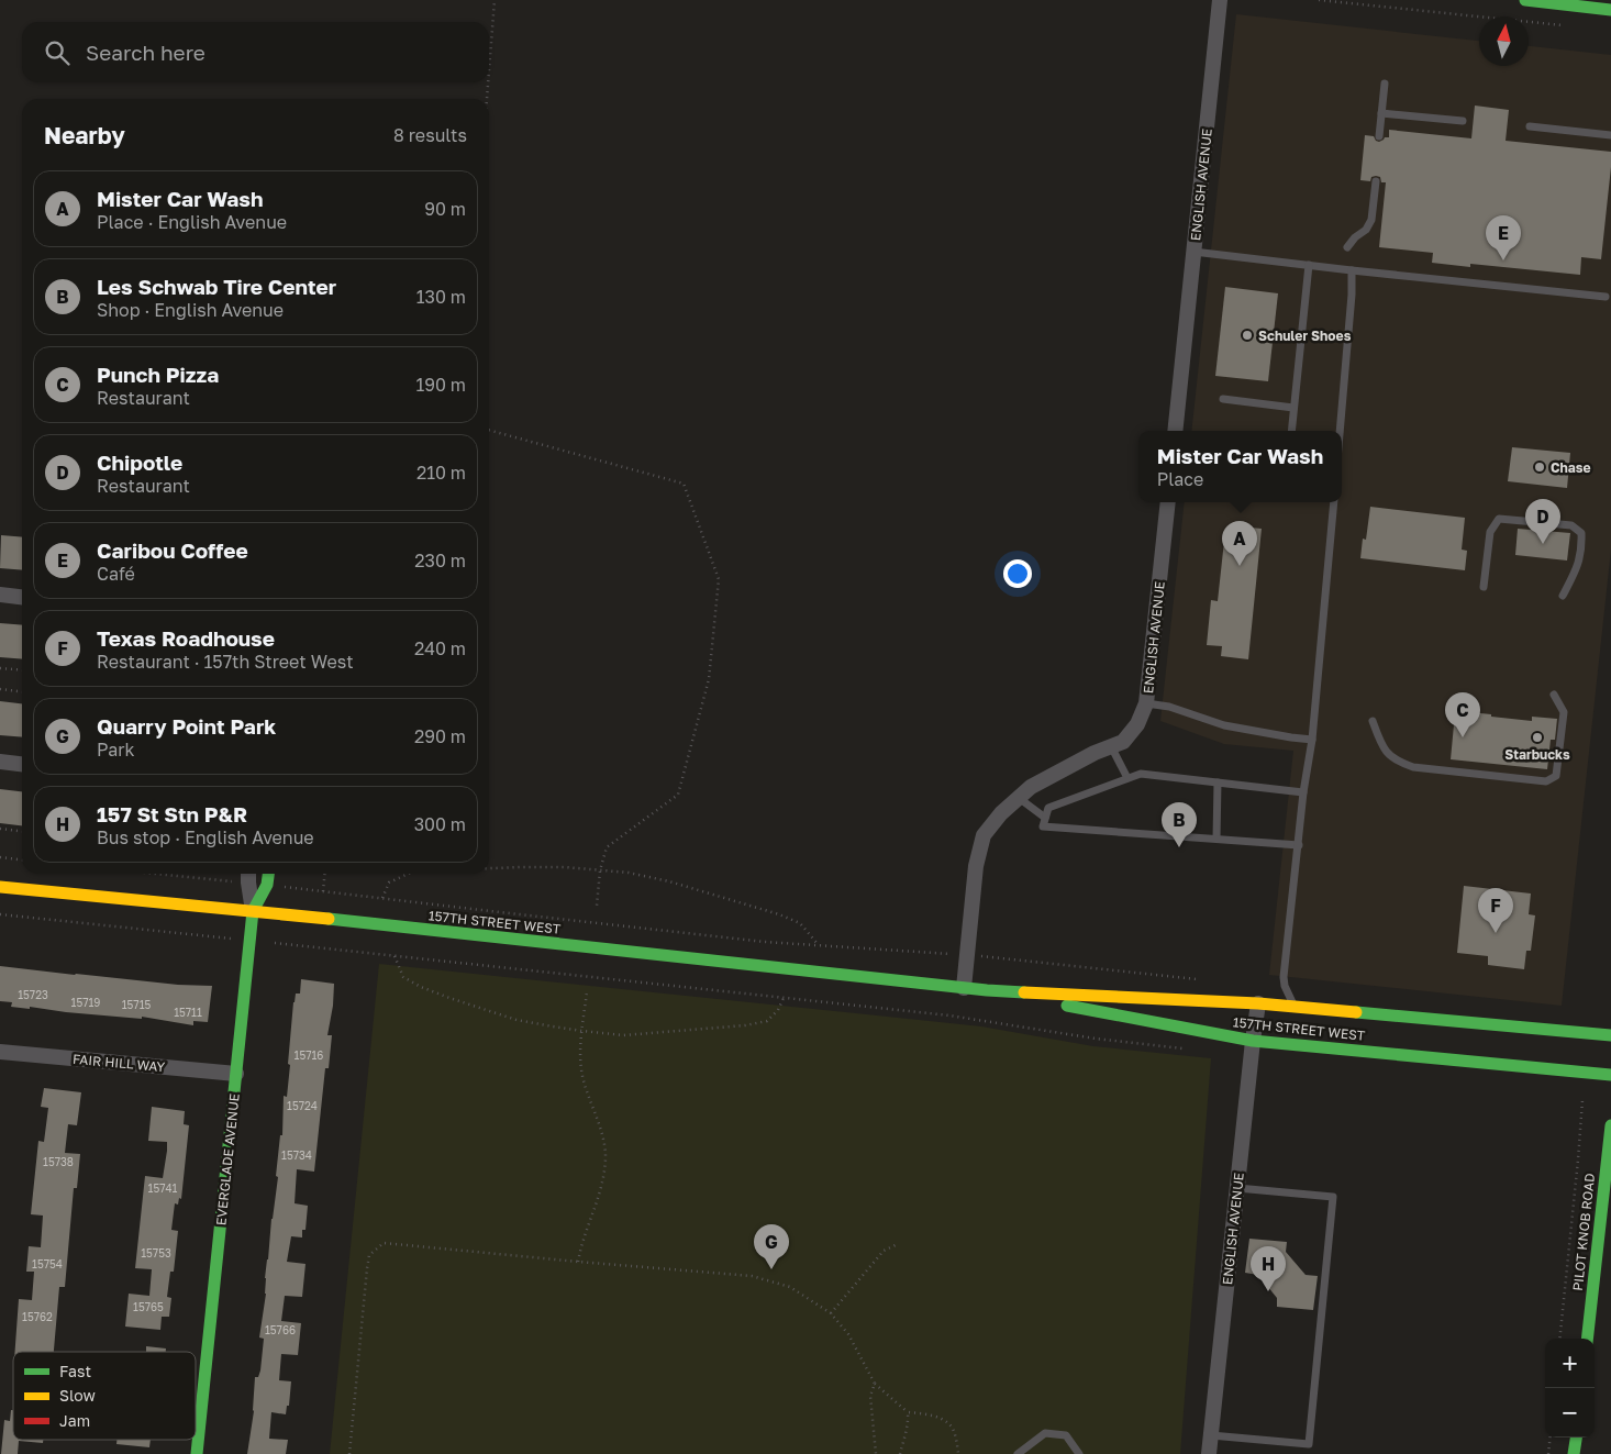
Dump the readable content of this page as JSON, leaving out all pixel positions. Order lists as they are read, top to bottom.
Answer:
{
  "streets": {
    "street": [
      "ENGLISH AVENUE",
      "157TH STREET WEST",
      "FAIR HILL WAY",
      "EVERGLADE AVENUE",
      "PILOT KNOB ROAD"
    ]
  },
  "crossings": [
    ["ENGLISH AVENUE", "157TH STREET WEST"],
    ["157TH STREET WEST", "EVERGLADE AVENUE"],
    ["FAIR HILL WAY", "EVERGLADE AVENUE"]
  ],
  "places": ["Schuler Shoes", "Chase", "Starbucks"],
  "house_numbers": [
    "15723",
    "15719",
    "15715",
    "15711",
    "15716",
    "15724",
    "15734",
    "15738",
    "15741",
    "15753",
    "15754",
    "15765",
    "15762",
    "15766"
  ],
  "legend": ["Fast", "Slow", "Jam"],
  "north": "top",
  "page": {
    "search": "Search here",
    "heading": ["Nearby", "8 results"],
    "list": [
      {
        "mark": "A",
        "name": "Mister Car Wash",
        "note": "Place · English Avenue",
        "value": "90 m"
      },
      {
        "mark": "B",
        "name": "Les Schwab Tire Center",
        "note": "Shop · English Avenue",
        "value": "130 m"
      },
      {
        "mark": "C",
        "name": "Punch Pizza",
        "note": "Restaurant",
        "value": "190 m"
      },
      {
        "mark": "D",
        "name": "Chipotle",
        "note": "Restaurant",
        "value": "210 m"
      },
      {
        "mark": "E",
        "name": "Caribou Coffee",
        "note": "Café",
        "value": "230 m"
      },
      {
        "mark": "F",
        "name": "Texas Roadhouse",
        "note": "Restaurant · 157th Street West",
        "value": "240 m"
      },
      {
        "mark": "G",
        "name": "Quarry Point Park",
        "note": "Park",
        "value": "290 m"
      },
      {
        "mark": "H",
        "name": "157 St Stn P&R",
        "note": "Bus stop · English Avenue",
        "value": "300 m"
      }
    ],
    "pins": [
      "E",
      "D",
      "A",
      "C",
      "B",
      "F",
      "G",
      "H"
    ],
    "popup": ["Mister Car Wash", "Place"],
    "map_buttons": ["+", "−"]
  }
}
